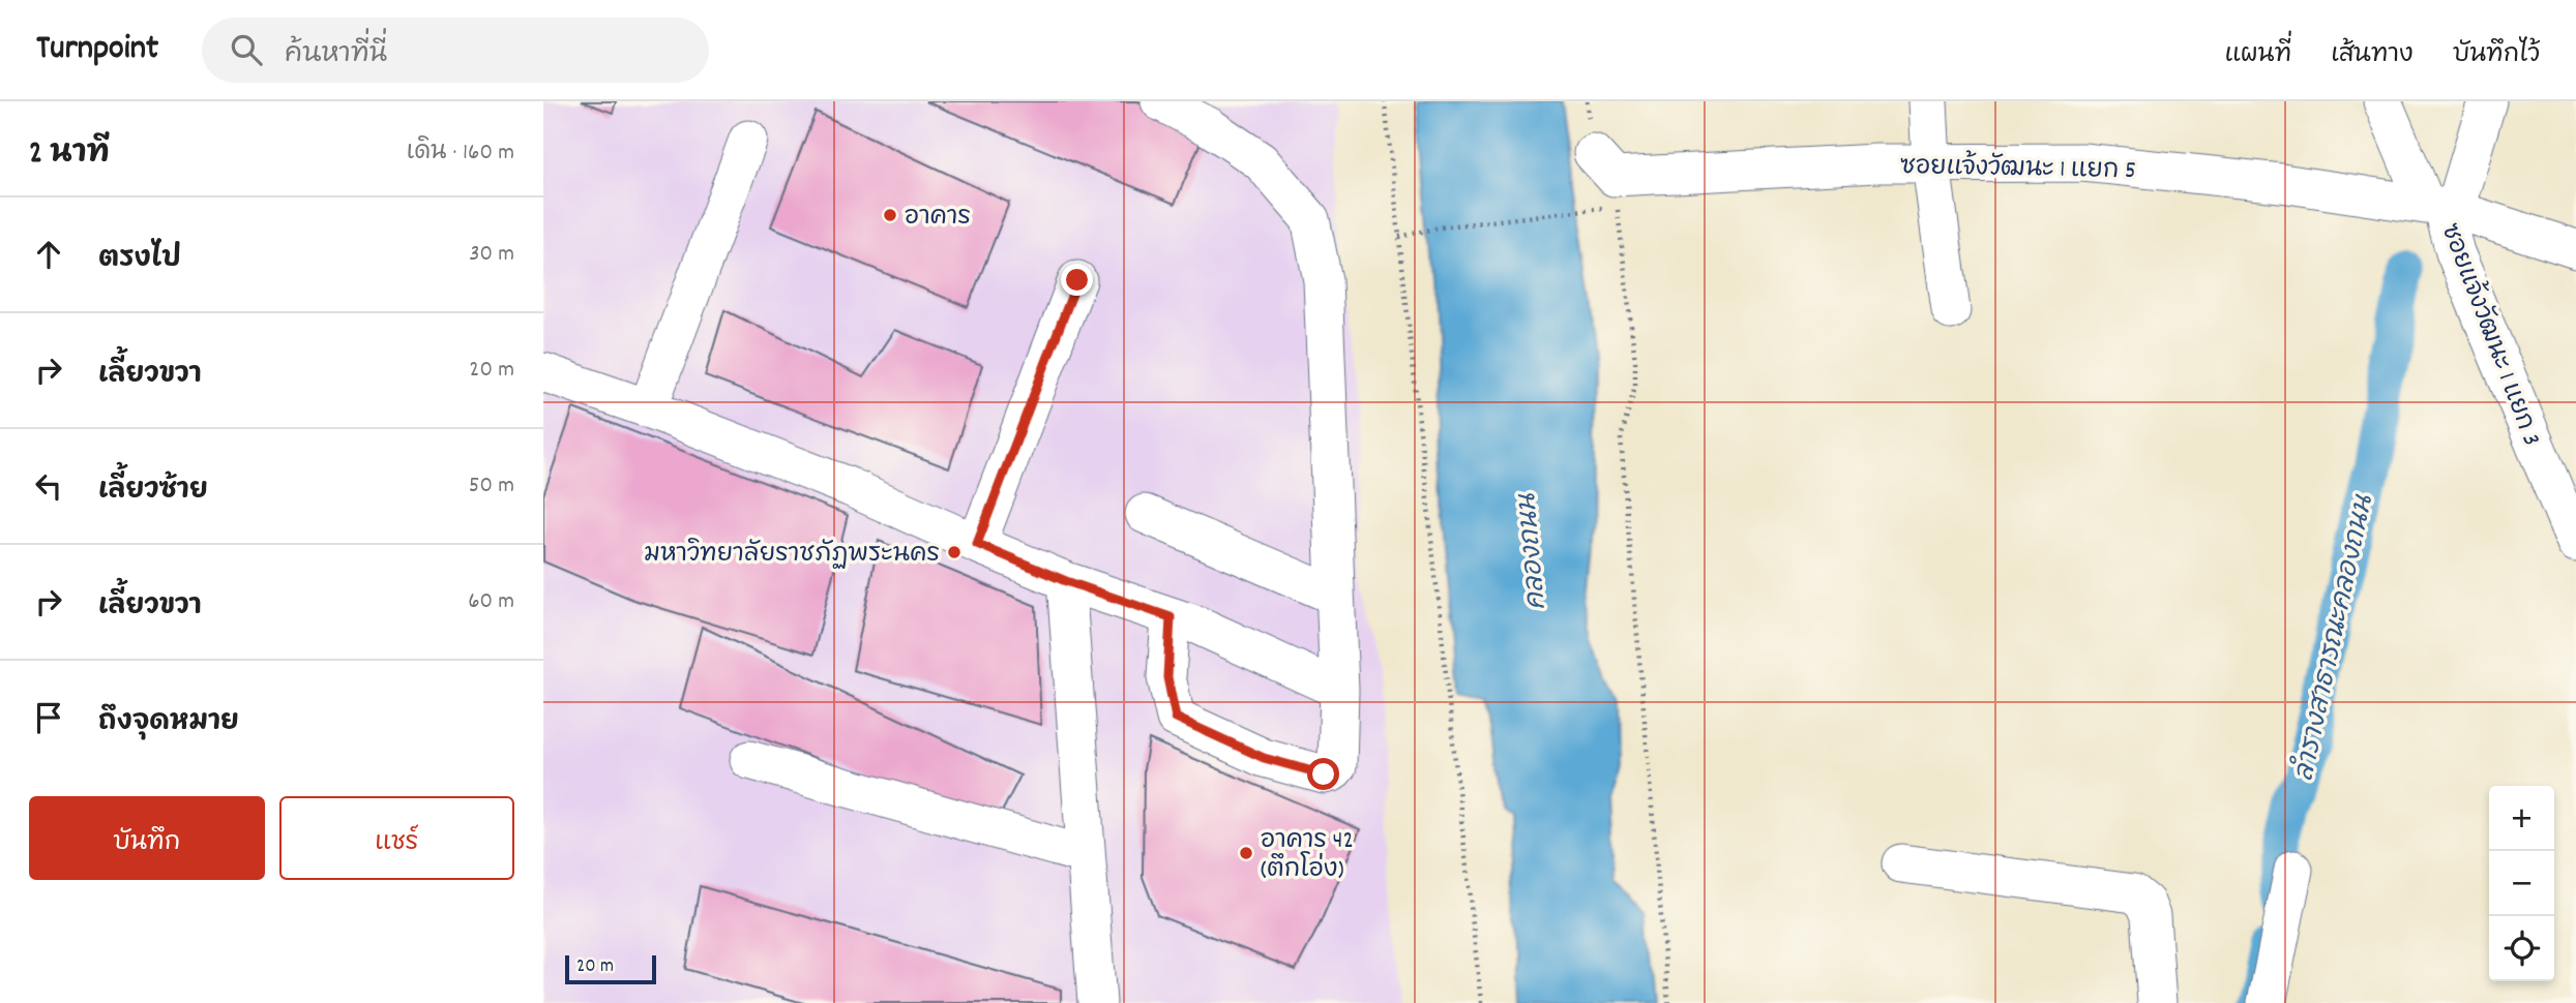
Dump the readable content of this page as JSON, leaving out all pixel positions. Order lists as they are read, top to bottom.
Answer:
{
  "streets": {
    "street": ["ซอยแจ้งวัฒนะ 1 แยก 5", "ซอยแจ้งวัฒนะ 1 แยก 3"]
  },
  "crossings": [
    ["ซอยแจ้งวัฒนะ 1 แยก 5", "ซอยแจ้งวัฒนะ 1 แยก 3"]
  ],
  "water": ["คลองถนน", "ลำรางสาธารณะคลองถนน"],
  "places": ["อาคาร", "มหาวิทยาลัยราชภัฏพระนคร", "อาคาร 42 (ตึกโอ่ง)"],
  "scale_bar": "20 m",
  "page": {
    "header": "Turnpoint",
    "search": "ค้นหาที่นี่",
    "nav": ["แผนที่", "เส้นทาง", "บันทึกไว้"],
    "heading": ["2 นาที", "เดิน · 160 m"],
    "list": [
      ["ตรงไป", "30 m"],
      ["เลี้ยวขวา", "20 m"],
      ["เลี้ยวซ้าย", "50 m"],
      ["เลี้ยวขวา", "60 m"],
      "ถึงจุดหมาย"
    ],
    "buttons": ["บันทึก", "แชร์"],
    "map_buttons": ["+", "−"],
    "scale": "20 m"
  }
}
